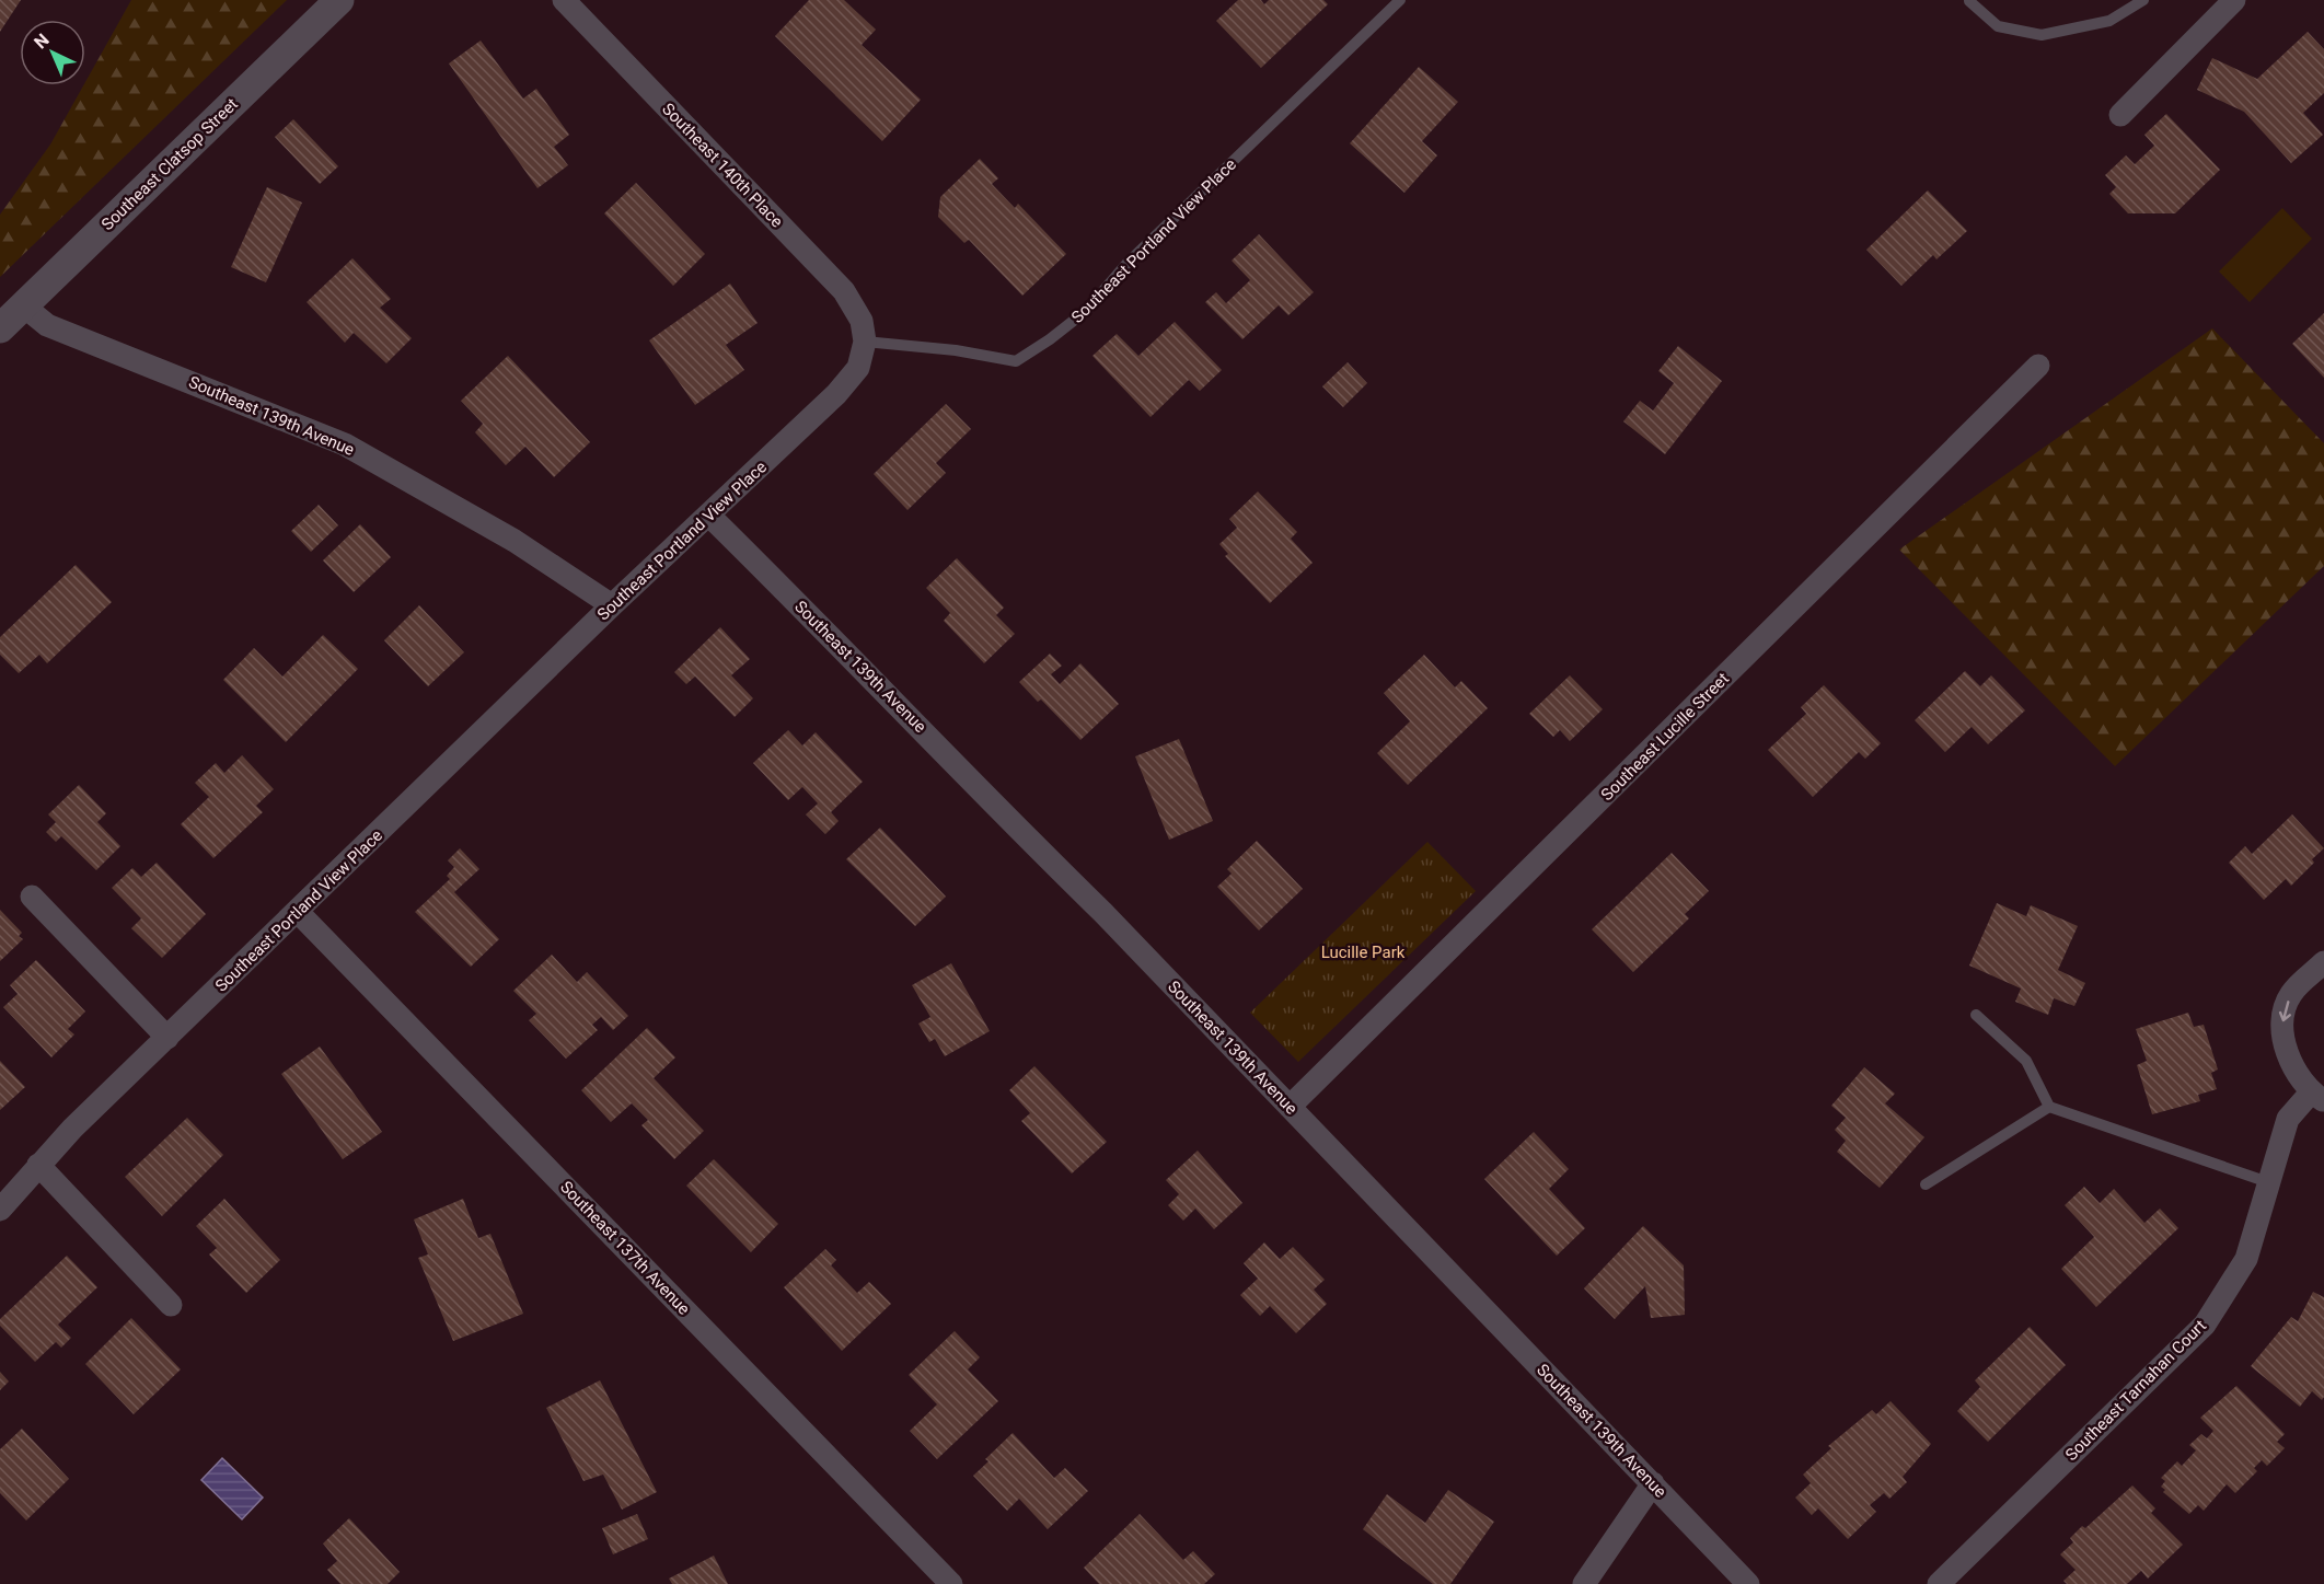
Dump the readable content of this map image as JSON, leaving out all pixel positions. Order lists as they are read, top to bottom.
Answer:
{
  "streets": {
    "street": [
      "Southeast Clatsop Street",
      "Southeast 140th Place",
      "Southeast Portland View Place",
      "Southeast 139th Avenue",
      "Southeast Lucille Street",
      "Southeast 137th Avenue",
      "Southeast Tarnahan Court"
    ]
  },
  "crossings": [
    ["Southeast Clatsop Street", "Southeast 139th Avenue"],
    ["Southeast 140th Place", "Southeast Portland View Place"],
    ["Southeast Portland View Place", "Southeast 139th Avenue"],
    ["Southeast Portland View Place", "Southeast 137th Avenue"],
    ["Southeast 139th Avenue", "Southeast Lucille Street"]
  ],
  "parks": ["Lucille Park"],
  "north": "top left"
}
